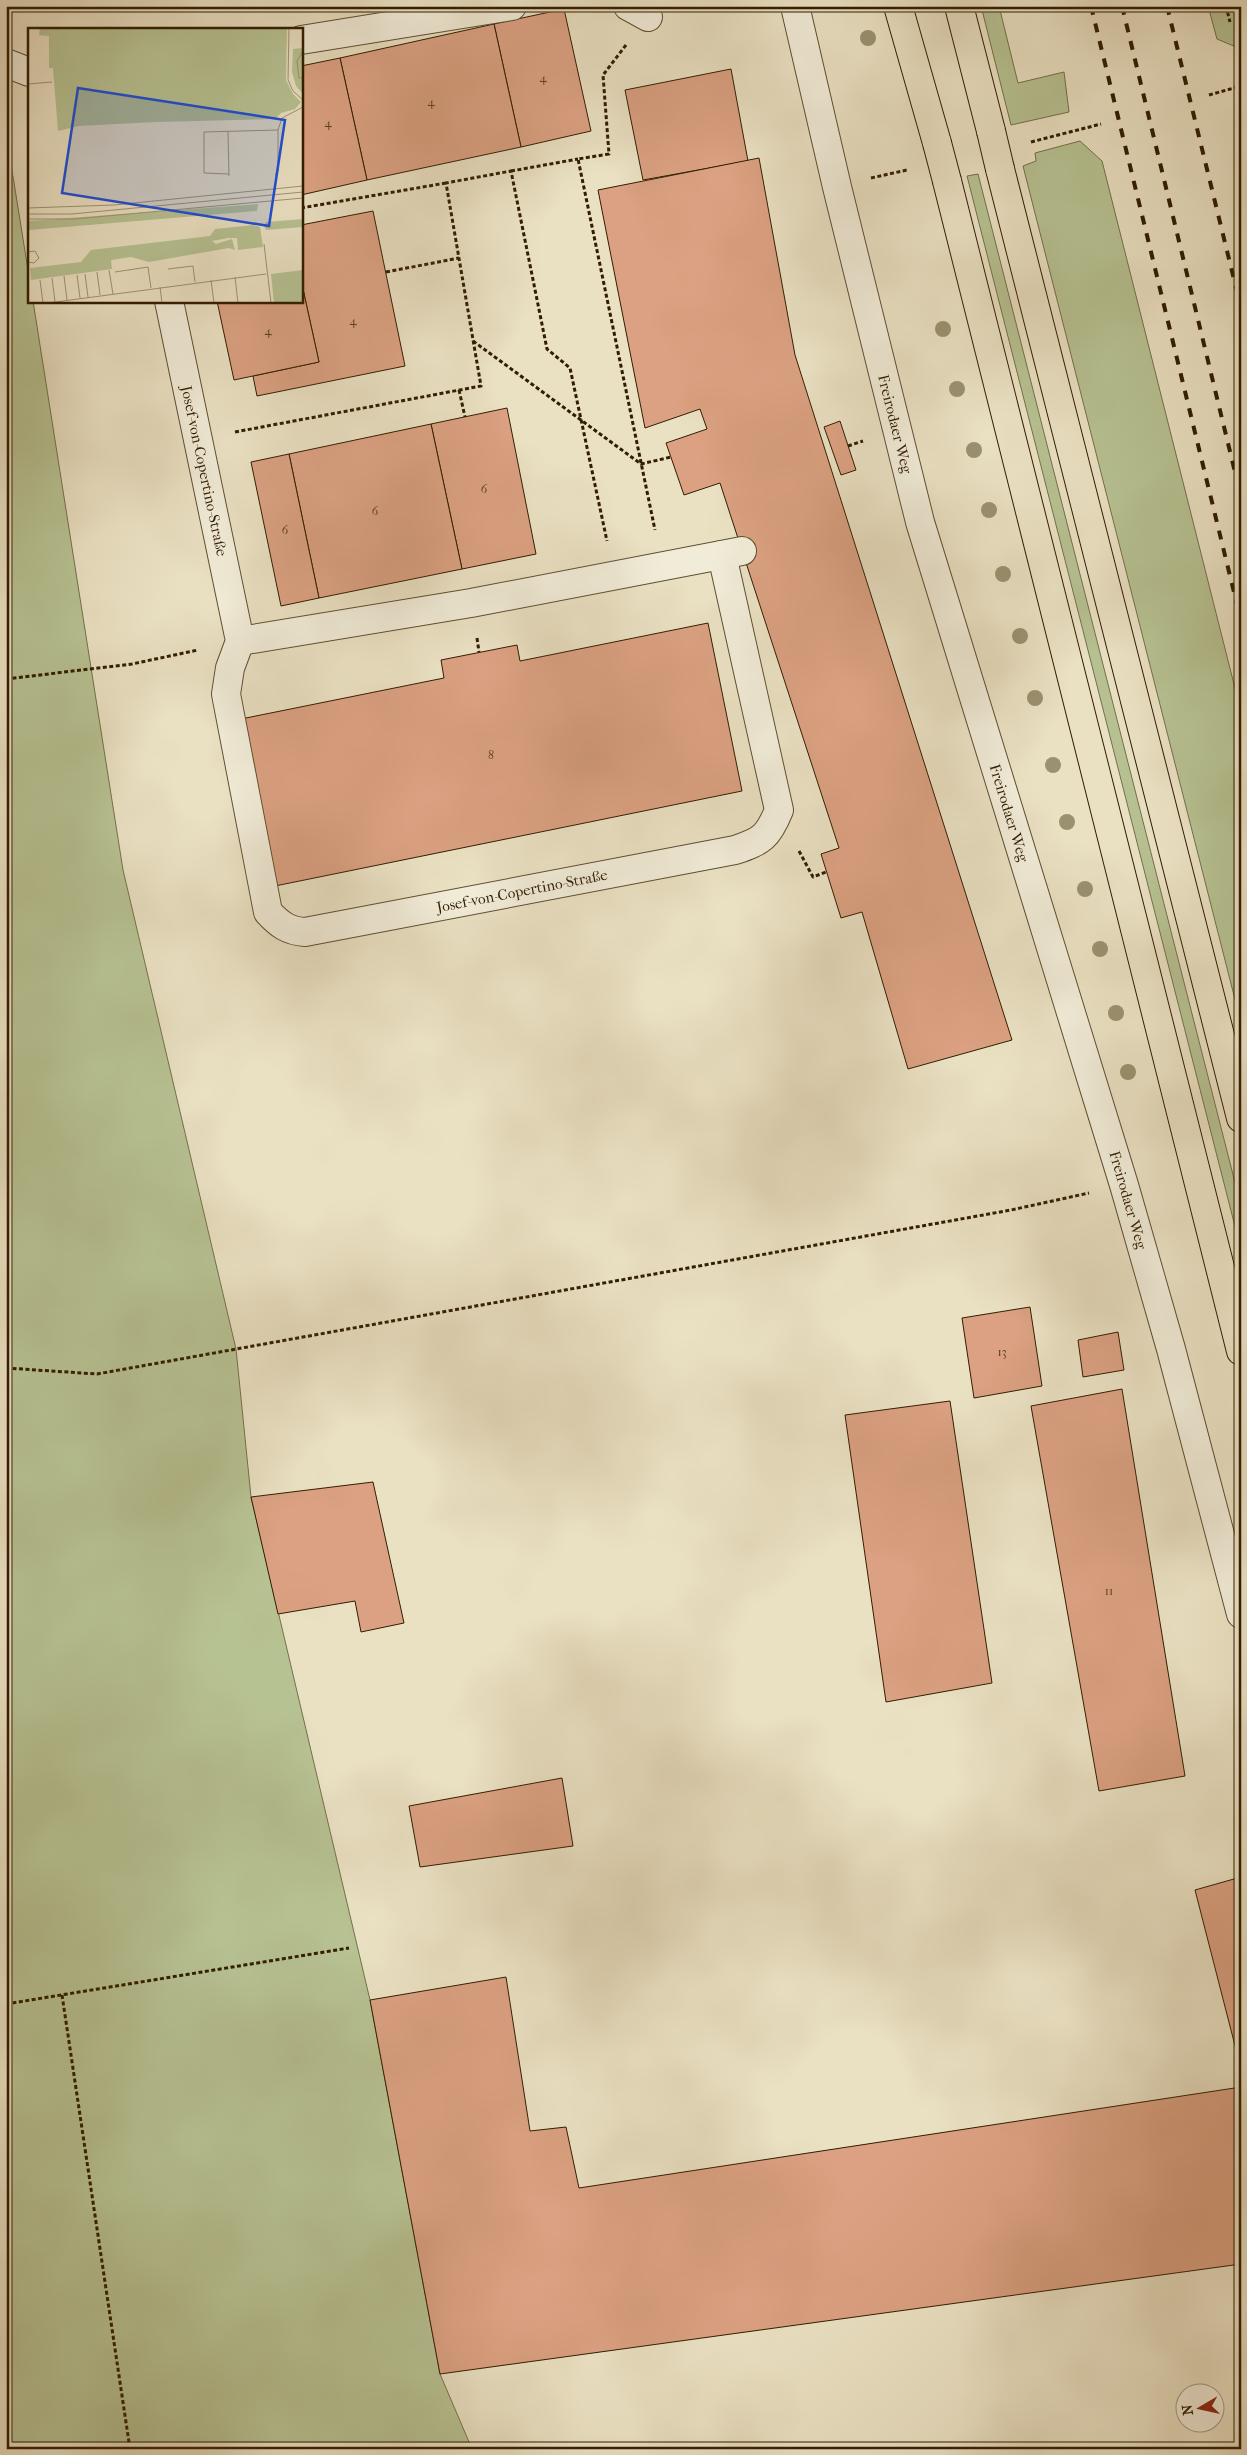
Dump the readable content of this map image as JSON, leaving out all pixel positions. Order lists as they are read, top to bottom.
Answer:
{
  "streets": {
    "street": ["Freirodaer Weg", "Josef-von-Copertino-Straße"]
  },
  "house_numbers": [
    "4",
    "4",
    "4",
    "4",
    "4",
    "6",
    "6",
    "6",
    "8",
    "13",
    "11"
  ],
  "north": "left"
}
